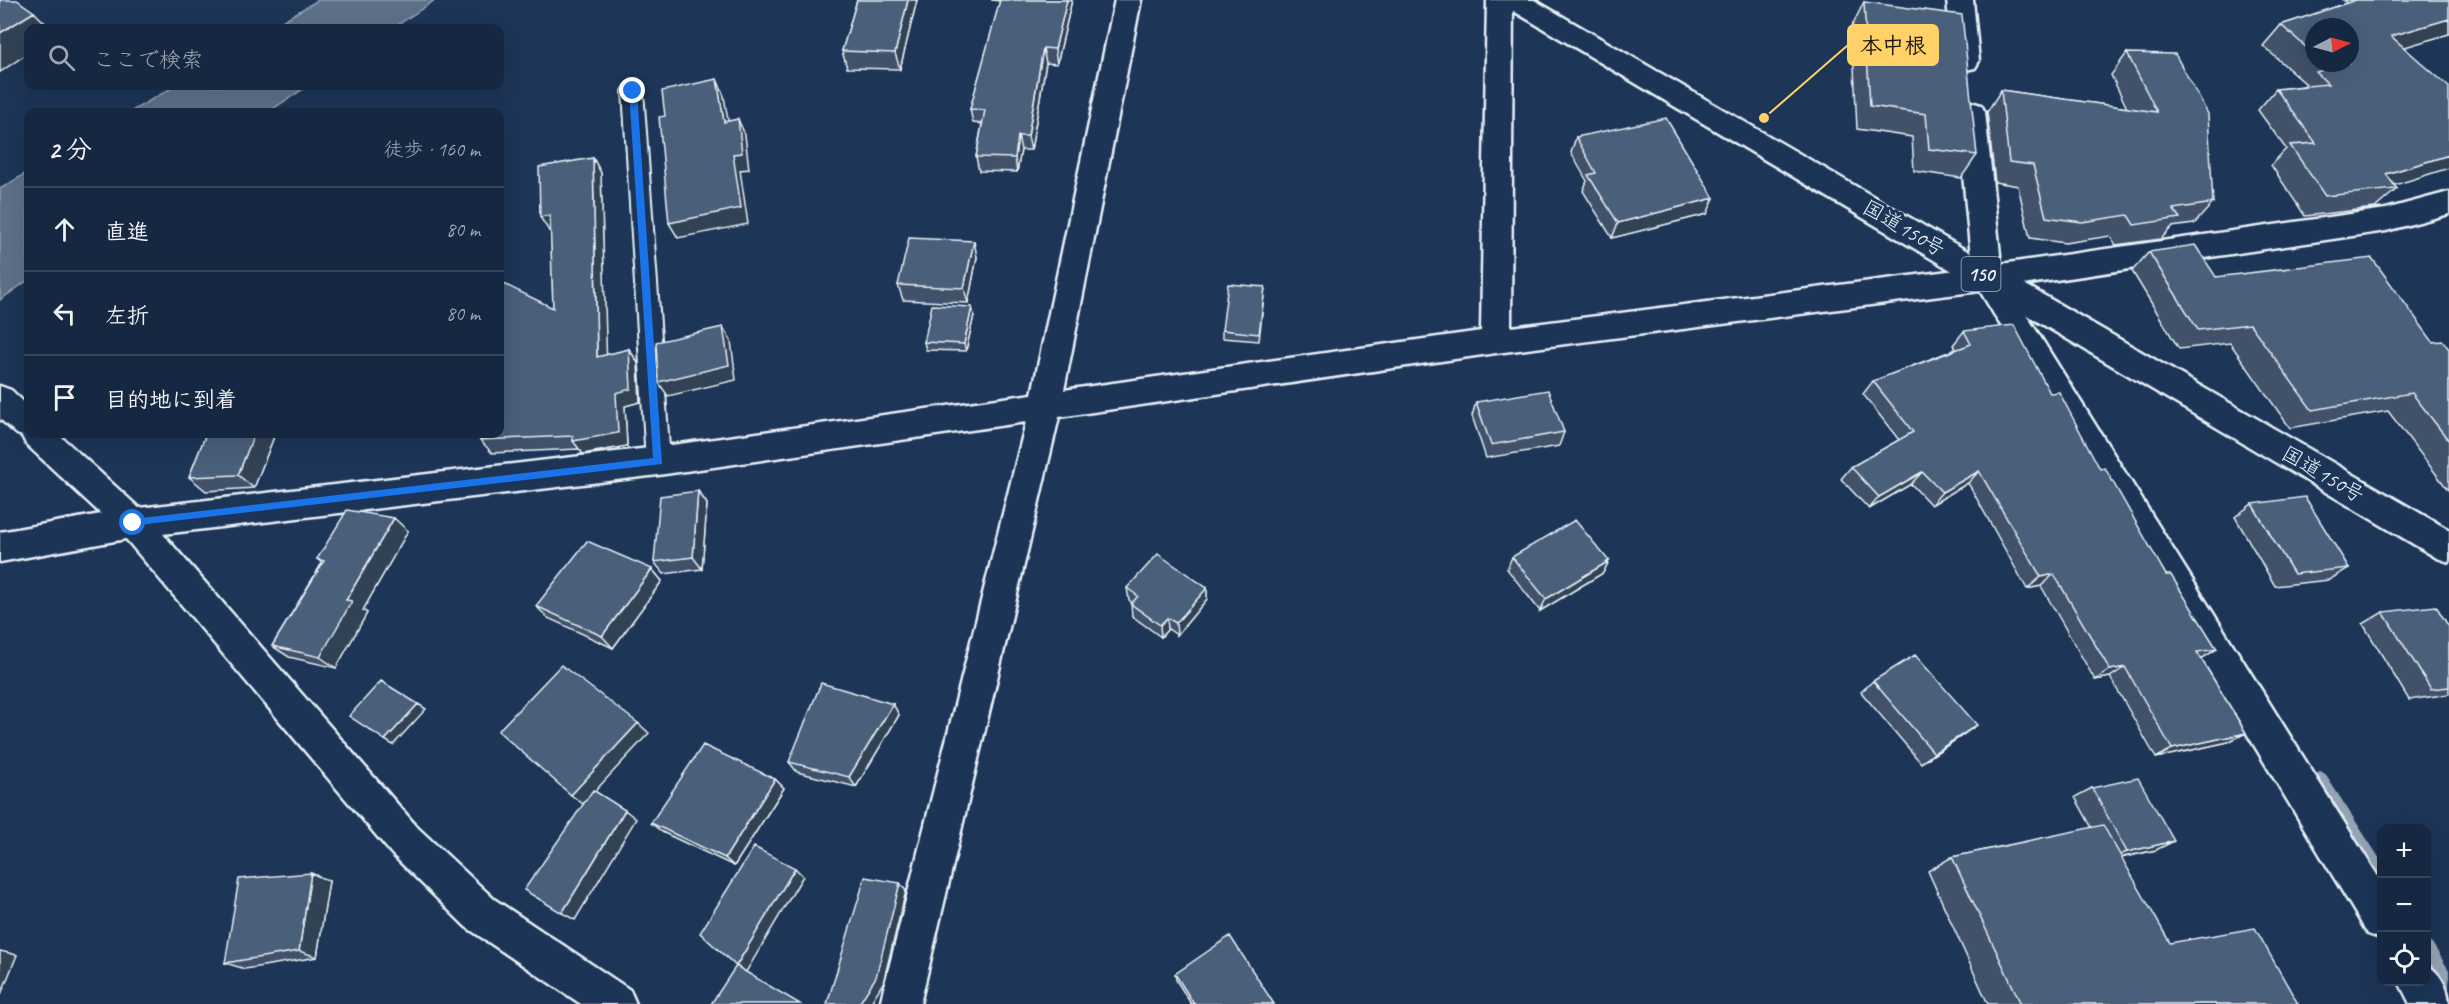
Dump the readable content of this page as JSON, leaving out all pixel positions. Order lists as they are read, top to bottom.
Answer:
{
  "streets": {
    "main road": ["国道150号", "150"]
  },
  "places": ["本中根"],
  "north": "right",
  "page": {
    "search": "ここで検索",
    "heading": ["2 分", "徒歩 · 160 m"],
    "list": [
      ["直進", "80 m"],
      ["左折", "80 m"],
      "目的地に到着"
    ],
    "map_buttons": ["+", "−"]
  }
}
